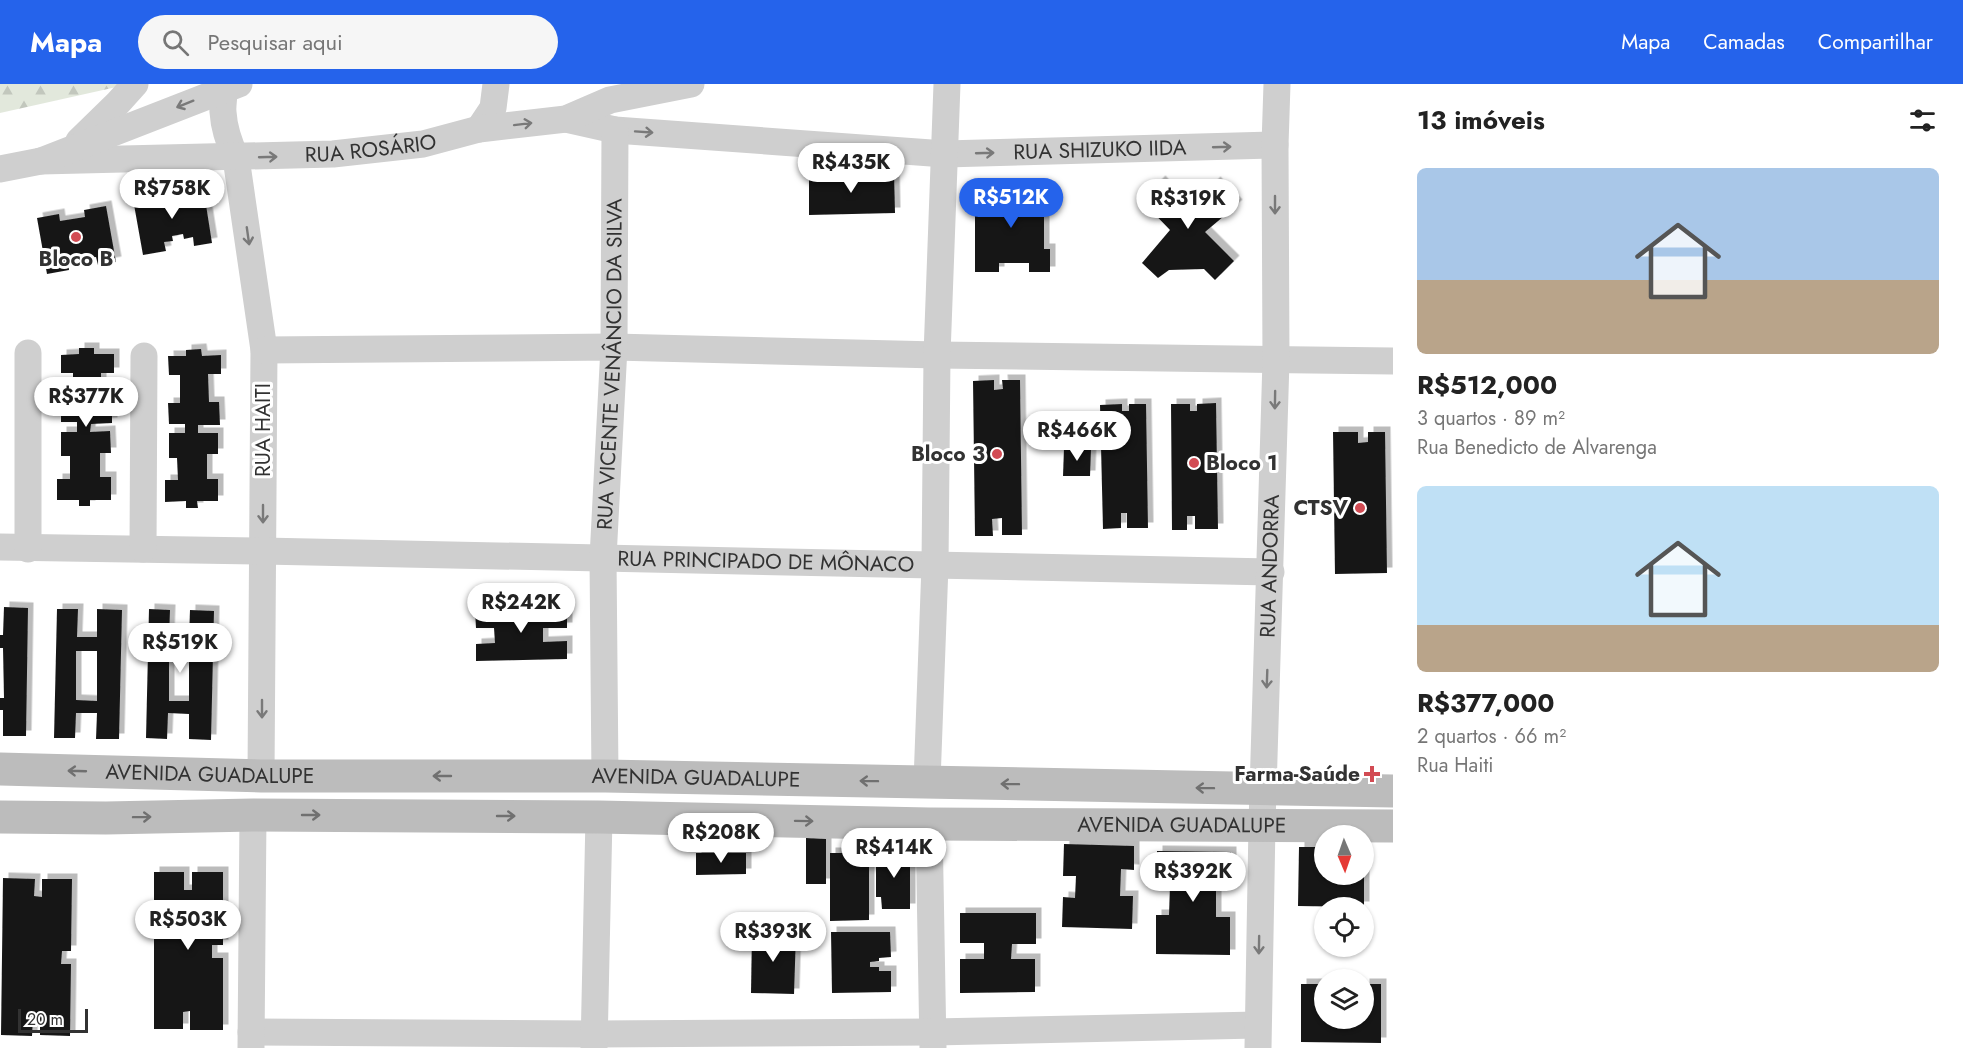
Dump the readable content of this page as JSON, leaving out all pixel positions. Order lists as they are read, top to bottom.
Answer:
{
  "streets": {
    "street": [
      "RUA ROSÁRIO",
      "RUA SHIZUKO IIDA",
      "RUA VICENTE VENÂNCIO DA SILVA",
      "RUA HAITI",
      "RUA PRINCIPADO DE MÔNACO",
      "RUA ANDORRA",
      "AVENIDA GUADALUPE"
    ]
  },
  "crossings": [
    ["RUA ROSÁRIO", "RUA SHIZUKO IIDA"],
    ["RUA ROSÁRIO", "RUA HAITI"],
    ["RUA SHIZUKO IIDA", "RUA VICENTE VENÂNCIO DA SILVA"],
    ["RUA SHIZUKO IIDA", "RUA ANDORRA"],
    ["RUA VICENTE VENÂNCIO DA SILVA", "RUA PRINCIPADO DE MÔNACO"],
    ["RUA VICENTE VENÂNCIO DA SILVA", "AVENIDA GUADALUPE"],
    ["RUA HAITI", "RUA PRINCIPADO DE MÔNACO"],
    ["RUA HAITI", "AVENIDA GUADALUPE"],
    ["RUA PRINCIPADO DE MÔNACO", "RUA ANDORRA"],
    ["RUA ANDORRA", "AVENIDA GUADALUPE"]
  ],
  "one_way": ["RUA ANDORRA"],
  "places": {
    "other": [
      "Bloco B",
      "Bloco 3",
      "Bloco 1",
      "CTSV"
    ],
    "health": ["Farma-Saúde"]
  },
  "scale_bar": "20 m",
  "north": "bottom",
  "page": {
    "header": "Mapa",
    "search": "Pesquisar aqui",
    "nav": ["Mapa", "Camadas", "Compartilhar"],
    "heading": "13 imóveis",
    "price": [
      "R$435K",
      "R$758K",
      "R$512K",
      "R$319K",
      "R$377K",
      "R$466K",
      "R$242K",
      "R$519K",
      "R$208K",
      "R$414K",
      "R$392K",
      "R$503K",
      "R$393K"
    ],
    "list": [
      {
        "name": "R$512,000",
        "note": "3 quartos · 89 m² · Rua Benedicto de Alvarenga"
      },
      {
        "name": "R$377,000",
        "note": "2 quartos · 66 m² · Rua Haiti"
      }
    ],
    "scale": "20 m"
  }
}
